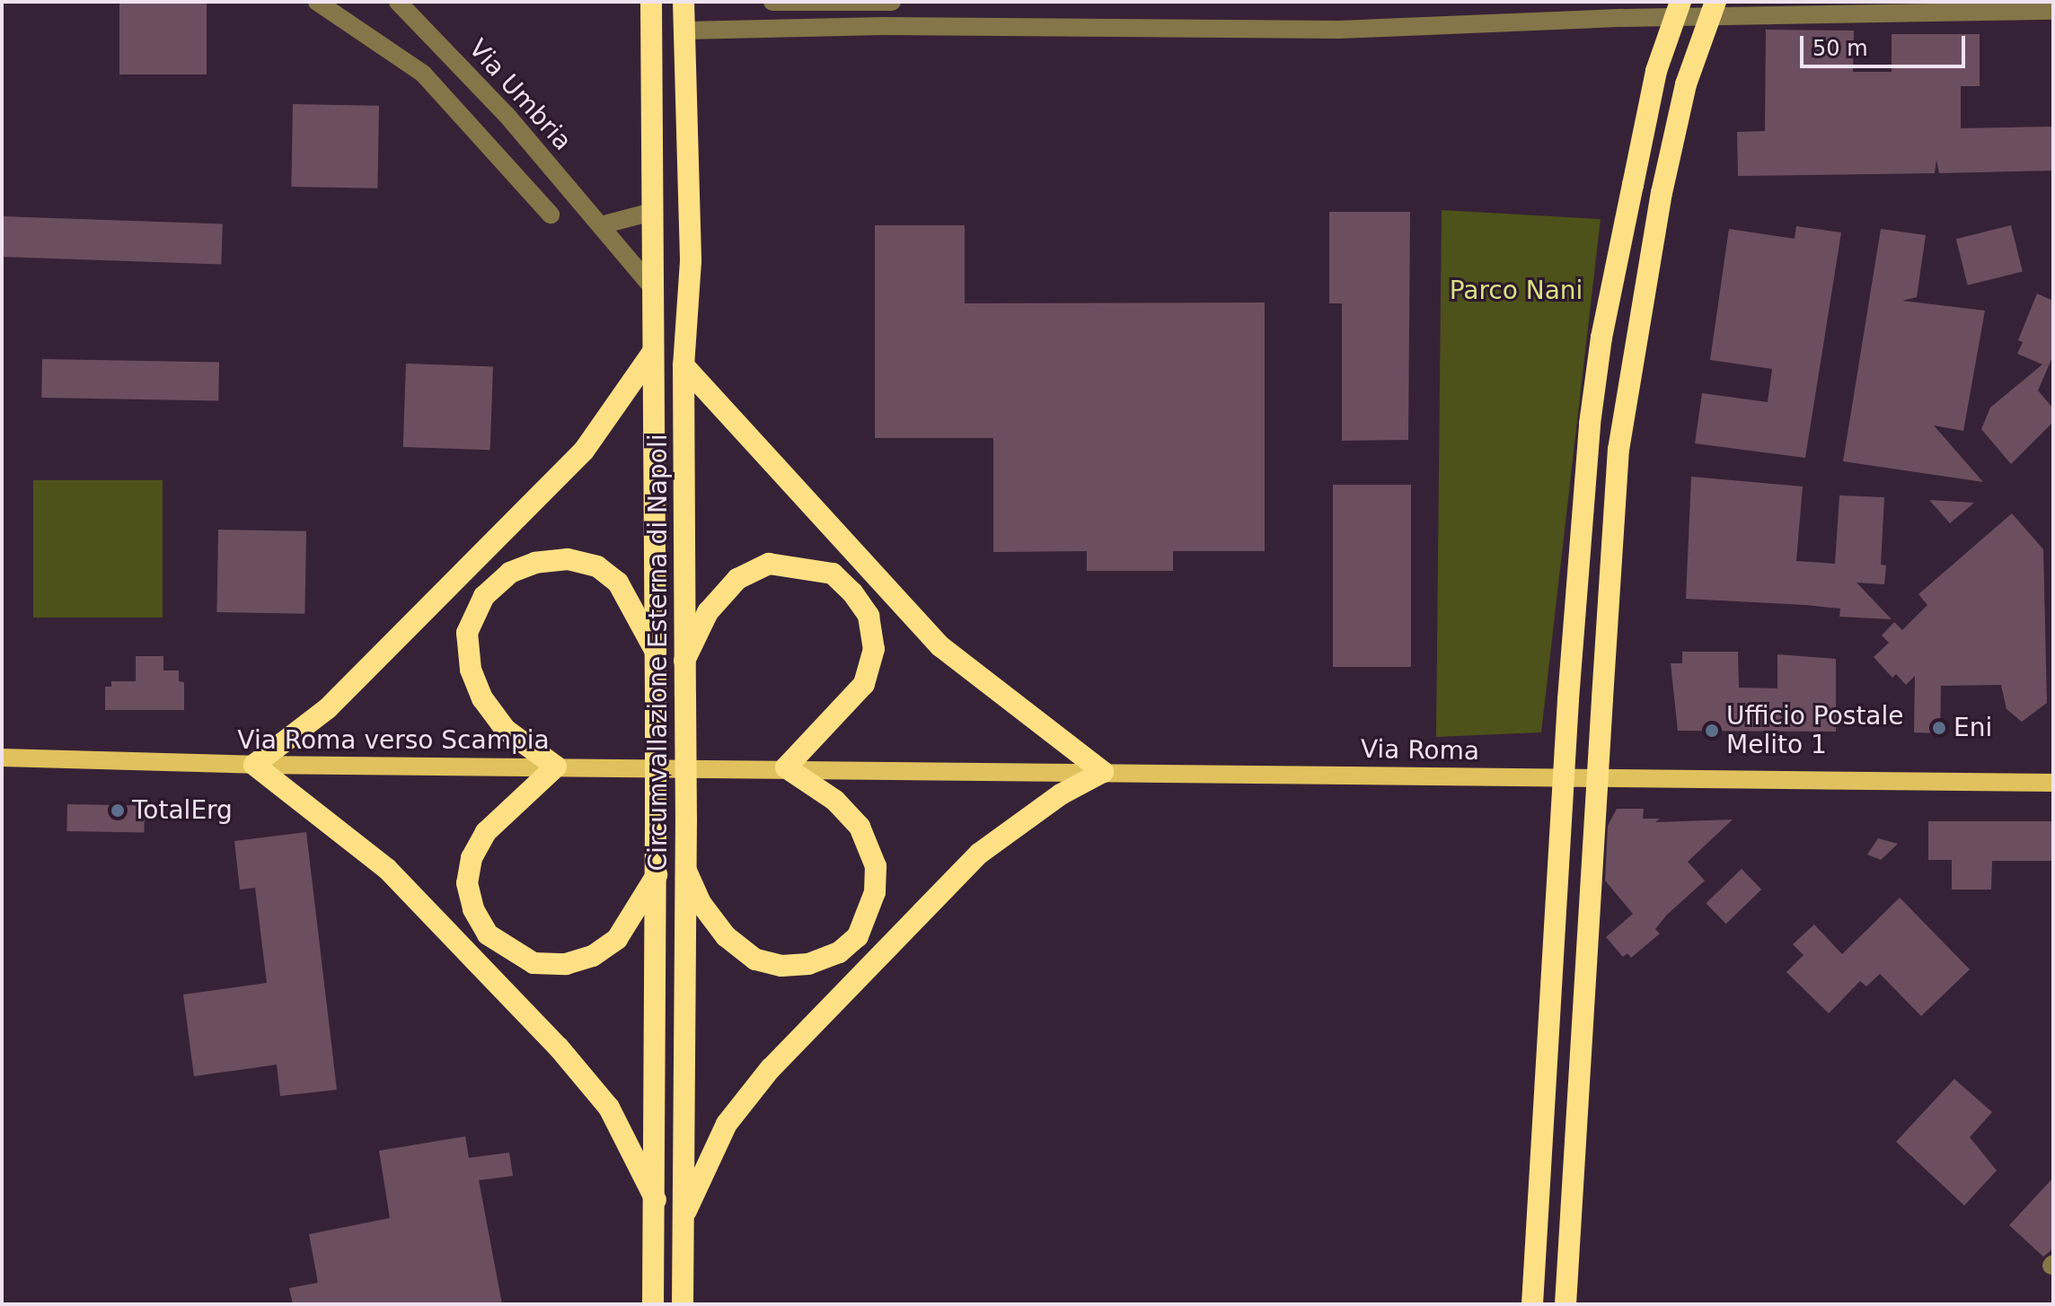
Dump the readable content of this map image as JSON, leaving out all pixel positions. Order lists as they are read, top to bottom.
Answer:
{
  "streets": {
    "highway": ["Circumvallazione Esterna di Napoli"],
    "main road": ["Via Roma verso Scampia", "Via Roma"],
    "street": ["Via Umbria"]
  },
  "crossings": [
    ["Via Umbria", "Circumvallazione Esterna di Napoli"],
    ["Via Roma verso Scampia", "Via Roma"]
  ],
  "parks": ["Parco Nani"],
  "places": ["Eni", "Ufficio Postale Melito 1", "TotalErg"],
  "scale_bar": "50 m"
}
